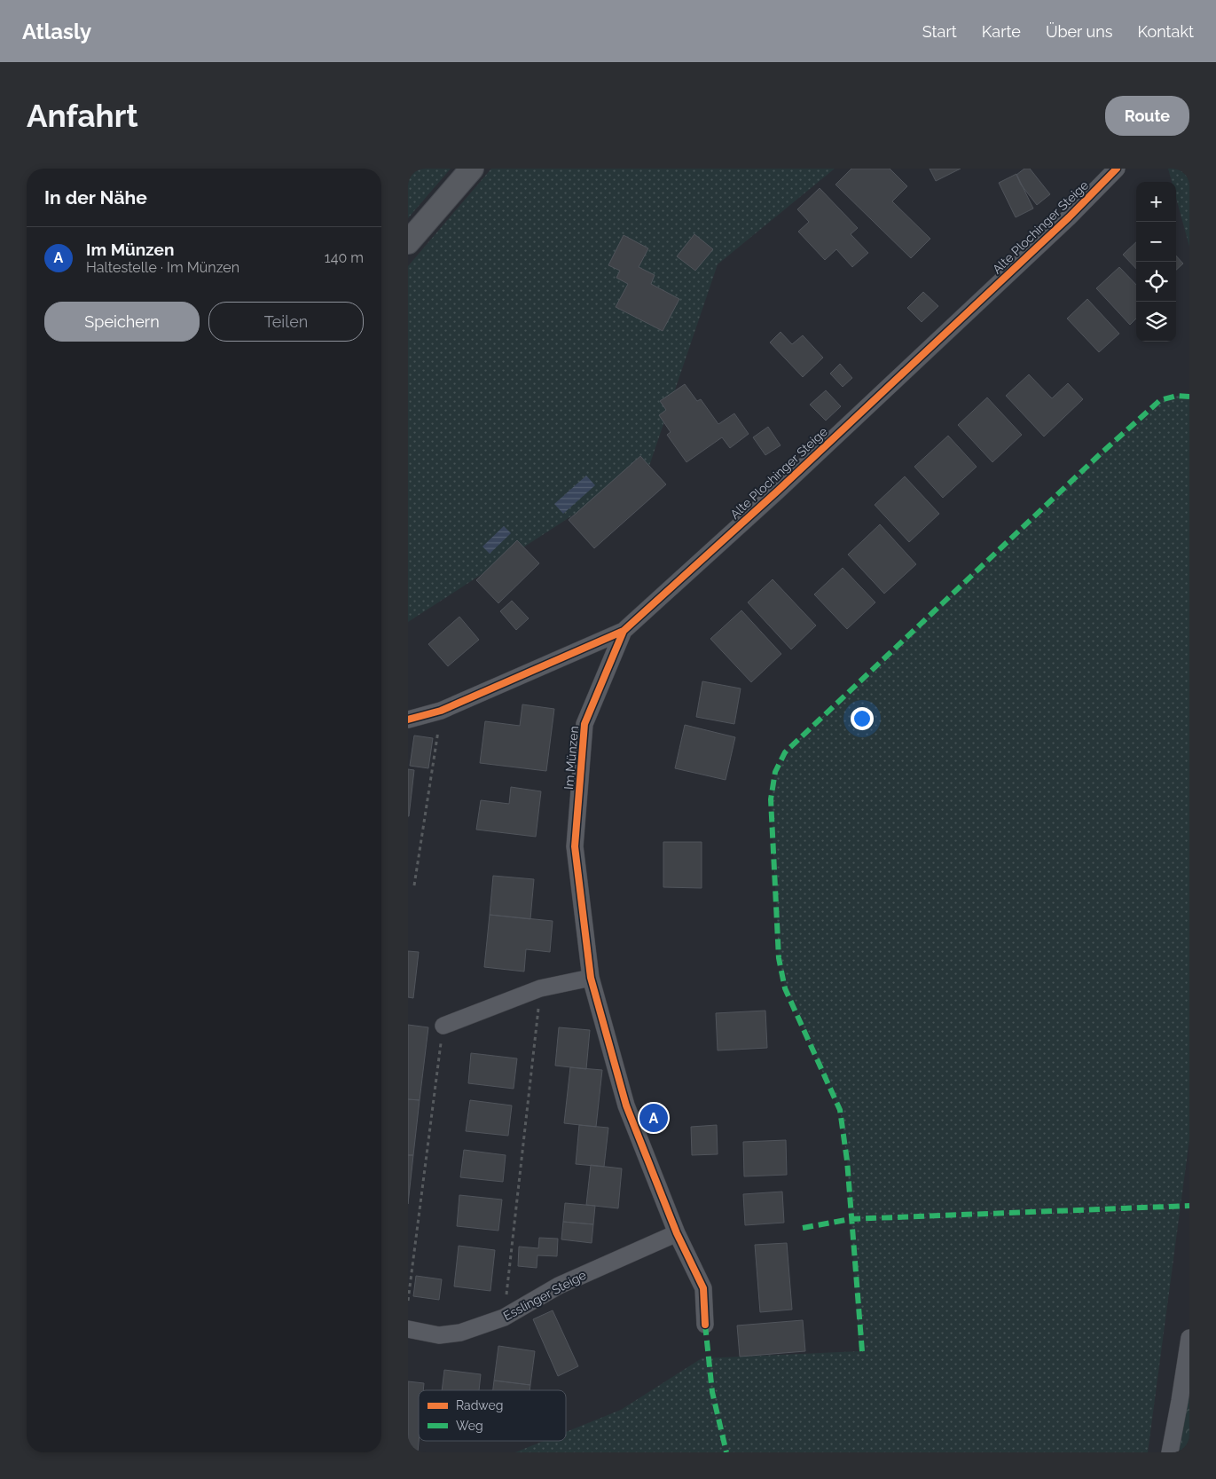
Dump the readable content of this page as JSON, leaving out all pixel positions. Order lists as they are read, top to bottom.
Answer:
{
  "streets": {
    "street": ["Alte Plochinger Steige", "Im Münzen", "Esslinger Steige"]
  },
  "crossings": [
    ["Alte Plochinger Steige", "Im Münzen"],
    ["Im Münzen", "Esslinger Steige"]
  ],
  "legend": ["Radweg", "Weg"],
  "page": {
    "header": "Atlasly",
    "nav": [
      "Start",
      "Karte",
      "Über uns",
      "Kontakt"
    ],
    "buttons": [
      "Route",
      ["Speichern", "Teilen"]
    ],
    "title": "Anfahrt",
    "heading": "In der Nähe",
    "map_buttons": ["+", "−"],
    "list": [
      {
        "mark": "A",
        "name": "Im Münzen",
        "note": "Haltestelle · Im Münzen",
        "value": "140 m"
      }
    ],
    "pins": "A"
  }
}
